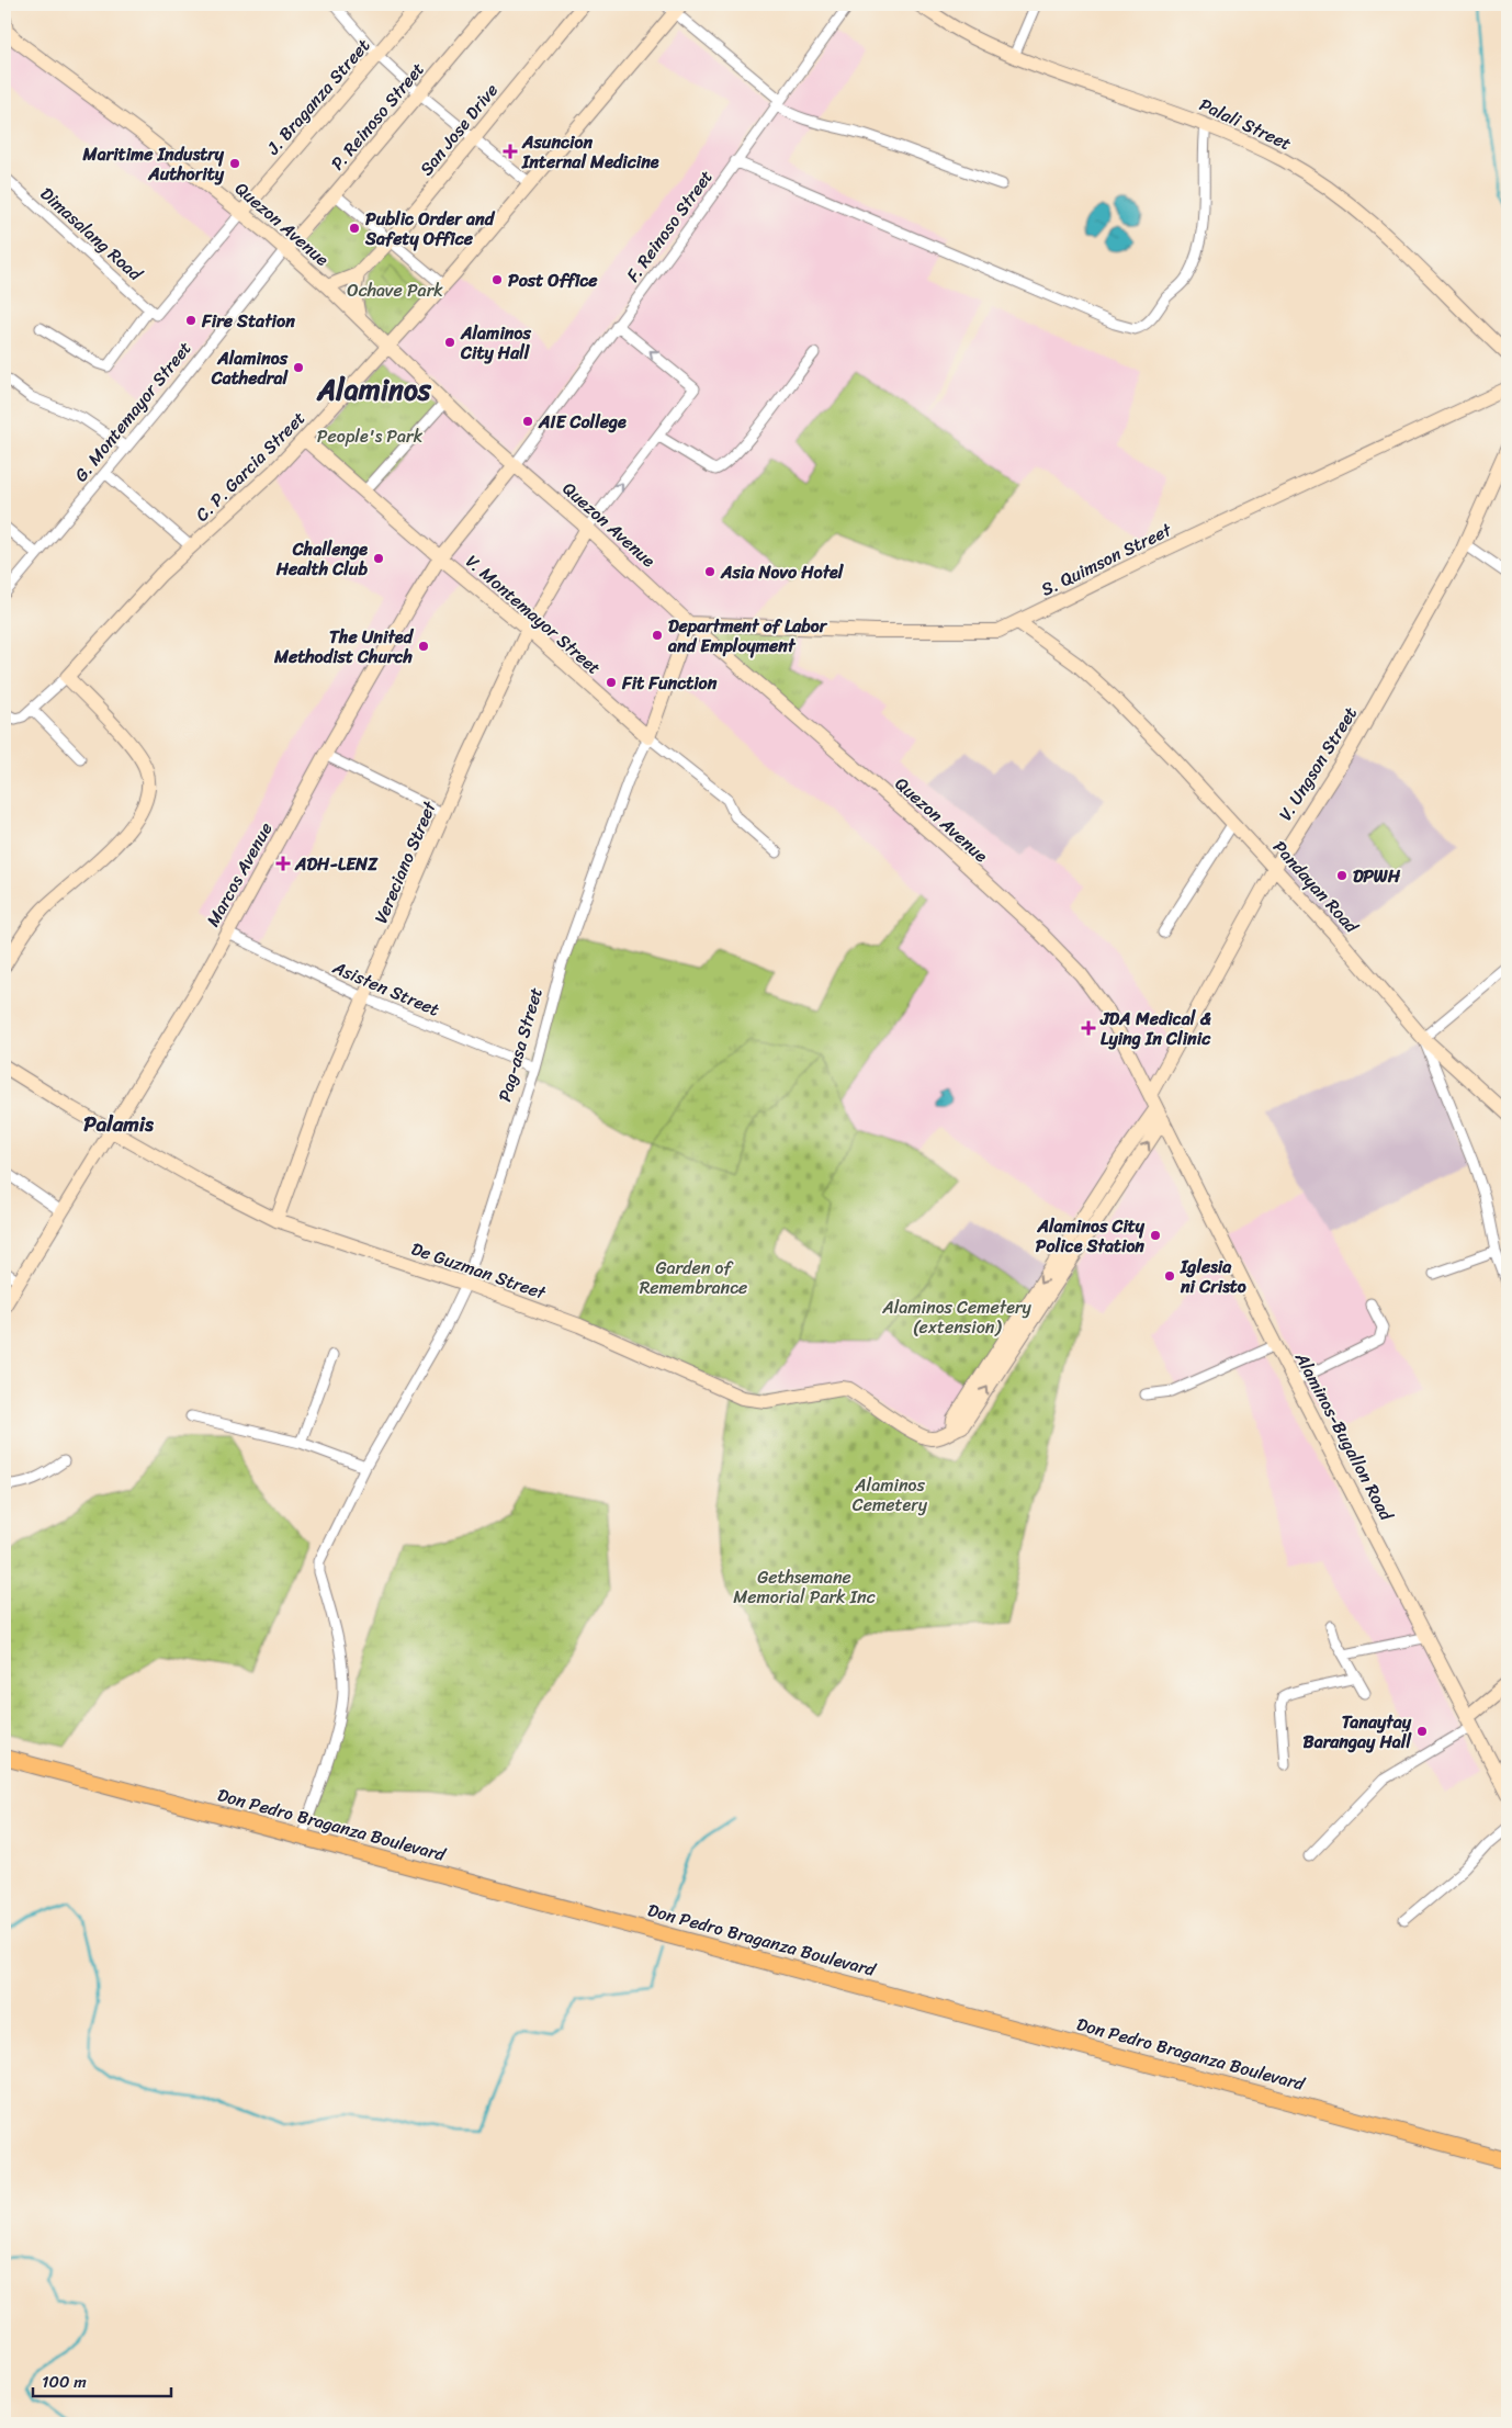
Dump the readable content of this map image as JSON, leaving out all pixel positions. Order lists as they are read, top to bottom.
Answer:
{
  "streets": {
    "main road": ["Don Pedro Braganza Boulevard"],
    "street": [
      "J. Braganza Street",
      "P. Reinoso Street",
      "Palali Street",
      "San Jose Drive",
      "Quezon Avenue",
      "F. Reinoso Street",
      "Dimasalang Road",
      "G. Montemayor Street",
      "C. P. Garcia Street",
      "S. Quimson Street",
      "V. Montemayor Street",
      "V. Ungson Street",
      "Vereciano Street",
      "Marcos Avenue",
      "Pandayan Road",
      "Asisten Street",
      "Pag-asa Street",
      "De Guzman Street",
      "Alaminos-Bugallon Road"
    ]
  },
  "crossings": [
    ["J. Braganza Street", "Quezon Avenue"],
    ["P. Reinoso Street", "Quezon Avenue"],
    ["P. Reinoso Street", "G. Montemayor Street"],
    ["San Jose Drive", "Quezon Avenue"],
    ["Quezon Avenue", "F. Reinoso Street"],
    ["Quezon Avenue", "G. Montemayor Street"],
    ["Quezon Avenue", "C. P. Garcia Street"],
    ["Quezon Avenue", "S. Quimson Street"],
    ["Quezon Avenue", "V. Ungson Street"],
    ["Quezon Avenue", "Vereciano Street"],
    ["Quezon Avenue", "Marcos Avenue"],
    ["Quezon Avenue", "Pag-asa Street"],
    ["Quezon Avenue", "Alaminos-Bugallon Road"],
    ["F. Reinoso Street", "Marcos Avenue"],
    ["C. P. Garcia Street", "V. Montemayor Street"],
    ["S. Quimson Street", "Pandayan Road"],
    ["S. Quimson Street", "Pag-asa Street"],
    ["V. Montemayor Street", "Vereciano Street"],
    ["V. Montemayor Street", "Marcos Avenue"],
    ["V. Montemayor Street", "Pag-asa Street"],
    ["V. Ungson Street", "Pandayan Road"],
    ["V. Ungson Street", "Alaminos-Bugallon Road"],
    ["Vereciano Street", "Asisten Street"],
    ["Vereciano Street", "De Guzman Street"],
    ["Marcos Avenue", "Asisten Street"],
    ["Marcos Avenue", "De Guzman Street"],
    ["Asisten Street", "Pag-asa Street"],
    ["Pag-asa Street", "De Guzman Street"],
    ["Pag-asa Street", "Don Pedro Braganza Boulevard"],
    ["De Guzman Street", "Alaminos-Bugallon Road"]
  ],
  "districts": ["Alaminos", "Palamis"],
  "parks": [
    "Ochave Park",
    "People's Park",
    "Garden of Remembrance",
    "Alaminos Cemetery (extension)",
    "Alaminos Cemetery",
    "Gethsemane Memorial Park Inc"
  ],
  "places": {
    "health": ["Asuncion Internal Medicine", "ADH-LENZ", "JDA Medical & Lying In Clinic"],
    "other": [
      "Maritime Industry Authority",
      "Public Order and Safety Office",
      "Post Office",
      "Fire Station",
      "Alaminos City Hall",
      "Alaminos Cathedral",
      "AIE College",
      "Challenge Health Club",
      "Asia Novo Hotel",
      "Department of Labor and Employment",
      "The United Methodist Church",
      "Fit Function",
      "DPWH",
      "Alaminos City Police Station",
      "Iglesia ni Cristo",
      "Tanaytay Barangay Hall"
    ]
  },
  "scale_bar": "100 m"
}
